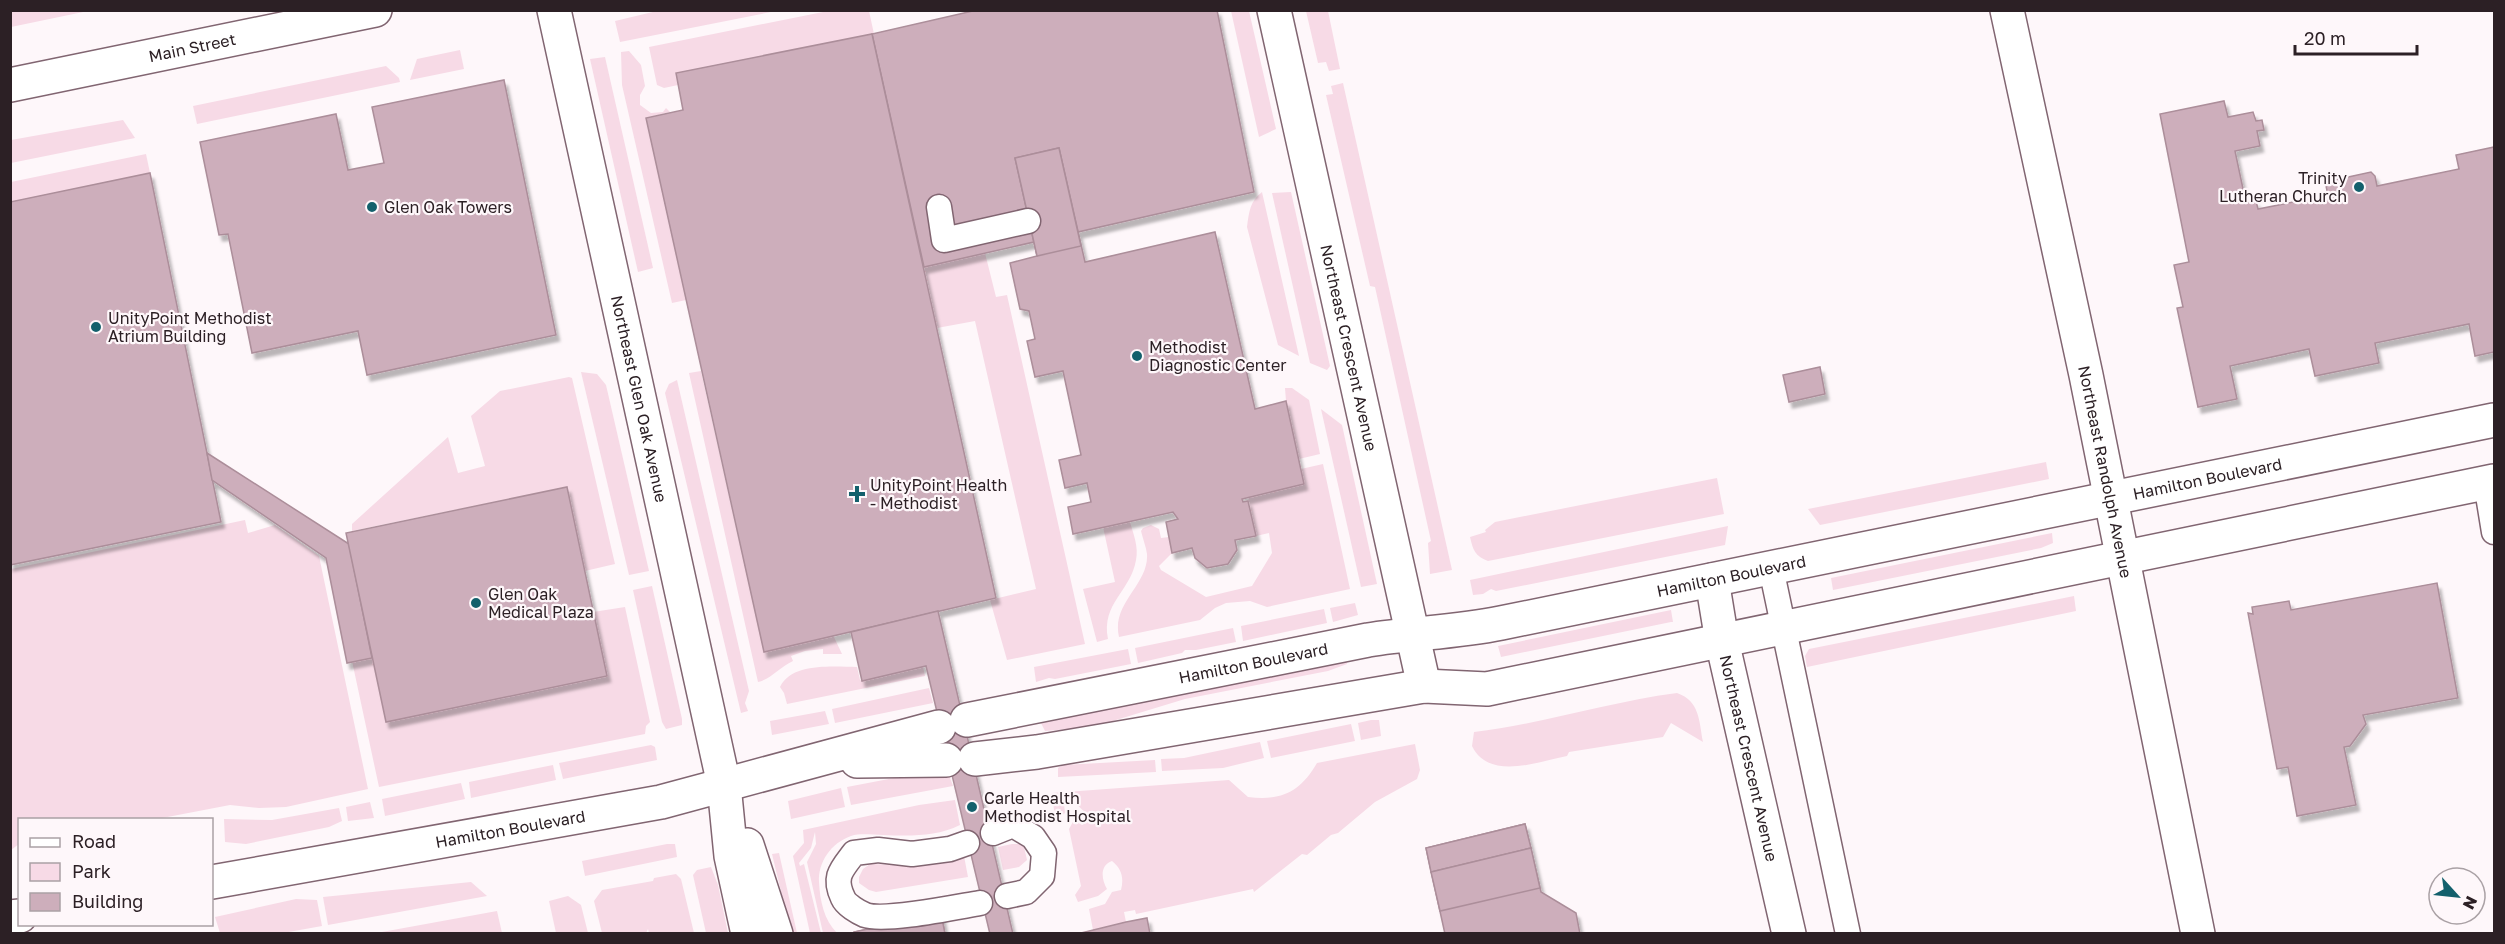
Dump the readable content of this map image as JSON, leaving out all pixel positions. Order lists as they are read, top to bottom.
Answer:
{
  "streets": {
    "street": [
      "Main Street",
      "Northeast Crescent Avenue",
      "Northeast Glen Oak Avenue",
      "Northeast Randolph Avenue",
      "Hamilton Boulevard"
    ]
  },
  "crossings": [
    ["Northeast Crescent Avenue", "Hamilton Boulevard"],
    ["Northeast Glen Oak Avenue", "Hamilton Boulevard"],
    ["Northeast Randolph Avenue", "Hamilton Boulevard"]
  ],
  "places": {
    "other": [
      "Trinity Lutheran Church",
      "Glen Oak Towers",
      "UnityPoint Methodist Atrium Building",
      "Methodist Diagnostic Center",
      "Glen Oak Medical Plaza",
      "Carle Health Methodist Hospital"
    ],
    "health": ["UnityPoint Health - Methodist"]
  },
  "legend": ["Road", "Park", "Building"],
  "scale_bar": "20 m",
  "north": "bottom right"
}
